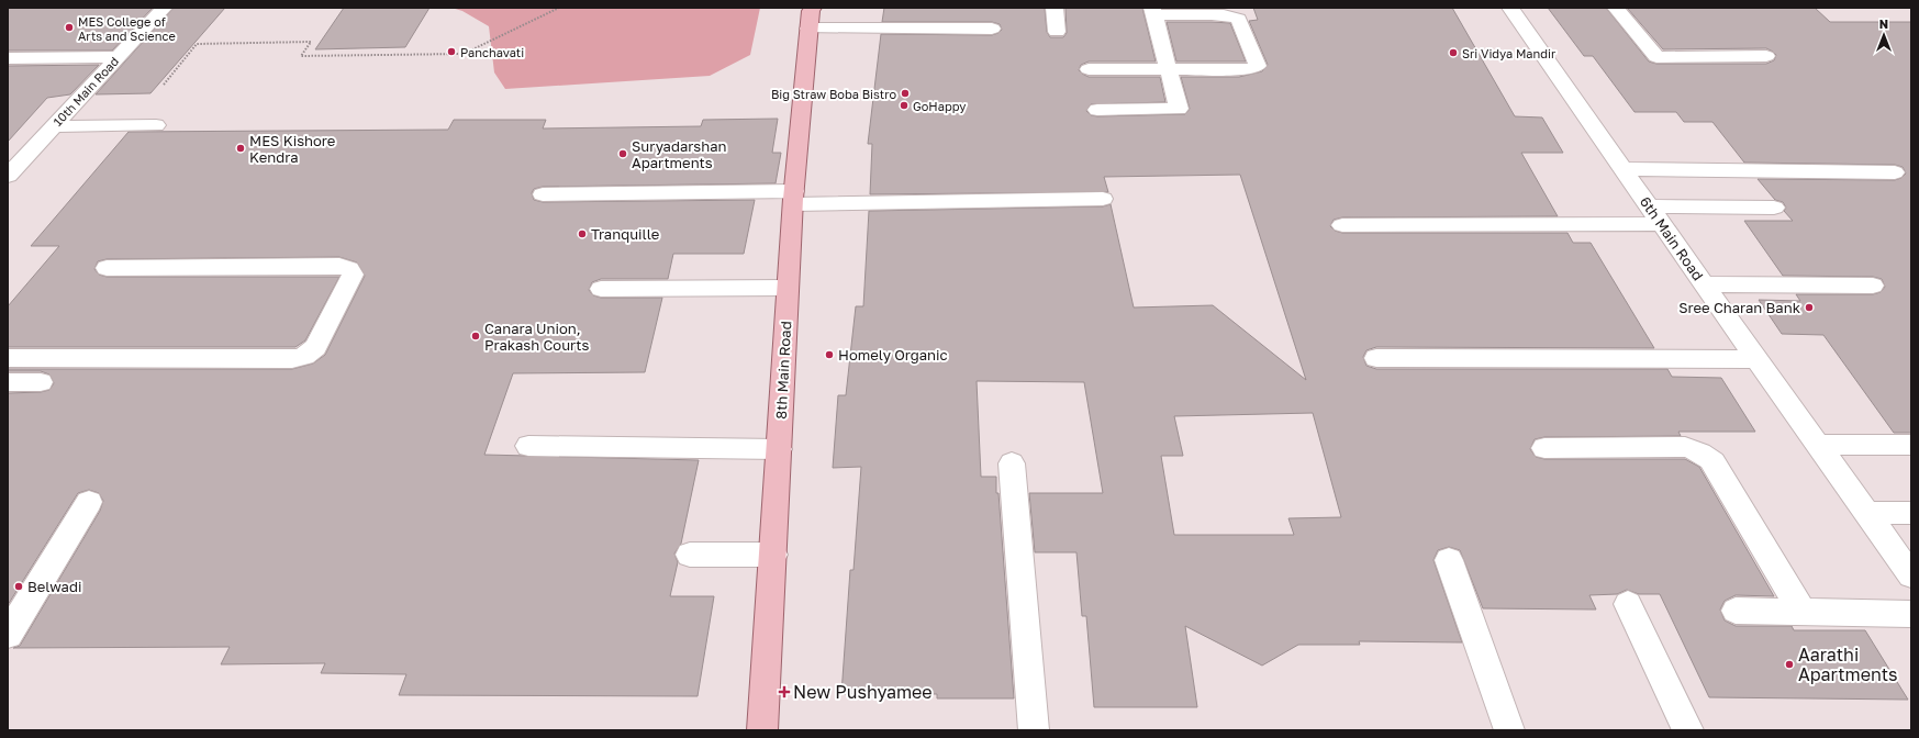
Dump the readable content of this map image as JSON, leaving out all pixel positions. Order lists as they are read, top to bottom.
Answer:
{
  "streets": {
    "main road": ["8th Main Road"],
    "street": ["10th Main Road", "6th Main Road"]
  },
  "places": {
    "other": [
      "MES College of Arts and Science",
      "Panchavati",
      "Sri Vidya Mandir",
      "Big Straw Boba Bistro",
      "GoHappy",
      "MES Kishore Kendra",
      "Suryadarshan Apartments",
      "Tranquille",
      "Sree Charan Bank",
      "Canara Union, Prakash Courts",
      "Homely Organic",
      "Belwadi",
      "Aarathi Apartments"
    ],
    "health": ["New Pushyamee"]
  },
  "north": "top"
}
